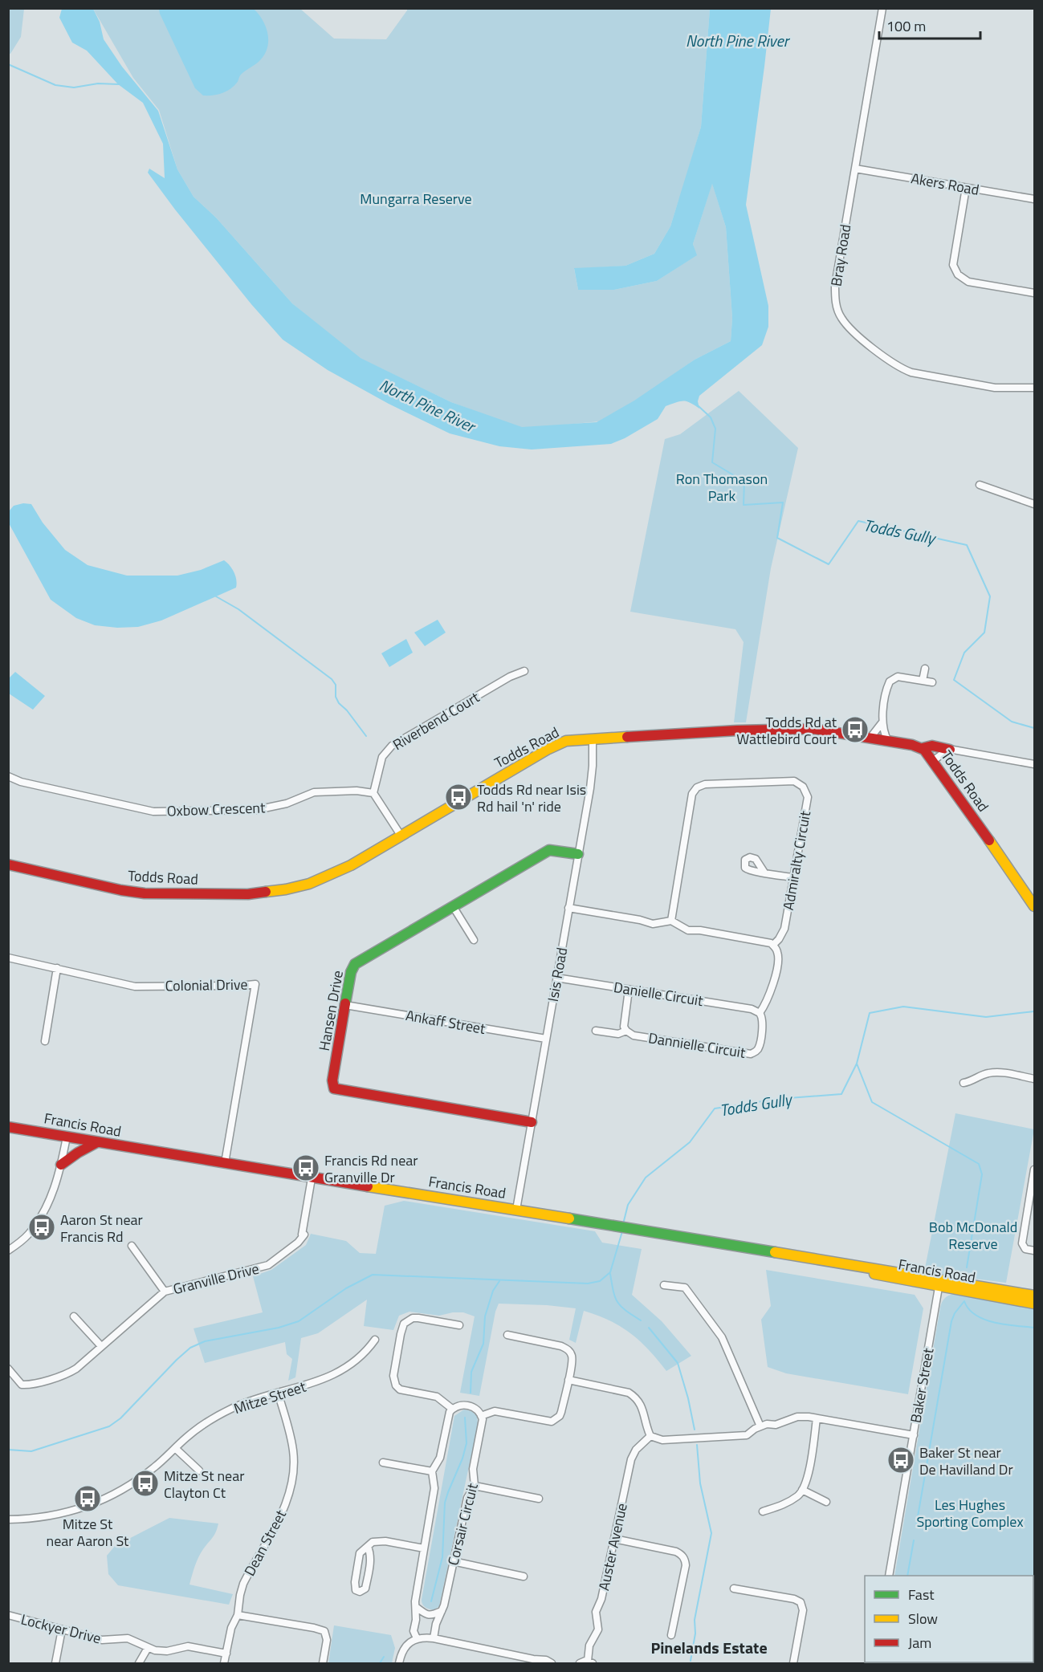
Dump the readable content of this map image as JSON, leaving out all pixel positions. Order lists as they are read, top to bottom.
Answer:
{
  "streets": {
    "street": [
      "Akers Road",
      "Bray Road",
      "Riverbend Court",
      "Todds Road",
      "Oxbow Crescent",
      "Admiralty Circuit",
      "Isis Road",
      "Colonial Drive",
      "Danielle Circuit",
      "Hansen Drive",
      "Ankaff Street",
      "Dannielle Circuit",
      "Francis Road",
      "Granville Drive",
      "Baker Street",
      "Mitze Street",
      "Corsair Circuit",
      "Dean Street",
      "Auster Avenue",
      "Lockyer Drive"
    ]
  },
  "crossings": [
    ["Akers Road", "Bray Road"],
    ["Riverbend Court", "Oxbow Crescent"],
    ["Todds Road", "Isis Road"],
    ["Isis Road", "Danielle Circuit"],
    ["Isis Road", "Hansen Drive"],
    ["Isis Road", "Ankaff Street"],
    ["Isis Road", "Francis Road"],
    ["Colonial Drive", "Francis Road"],
    ["Danielle Circuit", "Dannielle Circuit"],
    ["Hansen Drive", "Ankaff Street"],
    ["Francis Road", "Granville Drive"],
    ["Francis Road", "Baker Street"],
    ["Mitze Street", "Dean Street"],
    ["Dean Street", "Lockyer Drive"]
  ],
  "districts": ["Pinelands Estate"],
  "water": ["North Pine River", "Todds Gully"],
  "parks": [
    "Mungarra Reserve",
    "Ron Thomason Park",
    "Bob McDonald Reserve",
    "Les Hughes Sporting Complex"
  ],
  "places": {
    "bus stop": [
      "Todds Rd at Wattlebird Court",
      "Todds Rd near Isis Rd hail 'n' ride",
      "Francis Rd near Granville Dr",
      "Aaron St near Francis Rd",
      "Baker St near De Havilland Dr",
      "Mitze St near Clayton Ct",
      "Mitze St near Aaron St"
    ]
  },
  "legend": ["Fast", "Slow", "Jam"],
  "scale_bar": "100 m"
}
